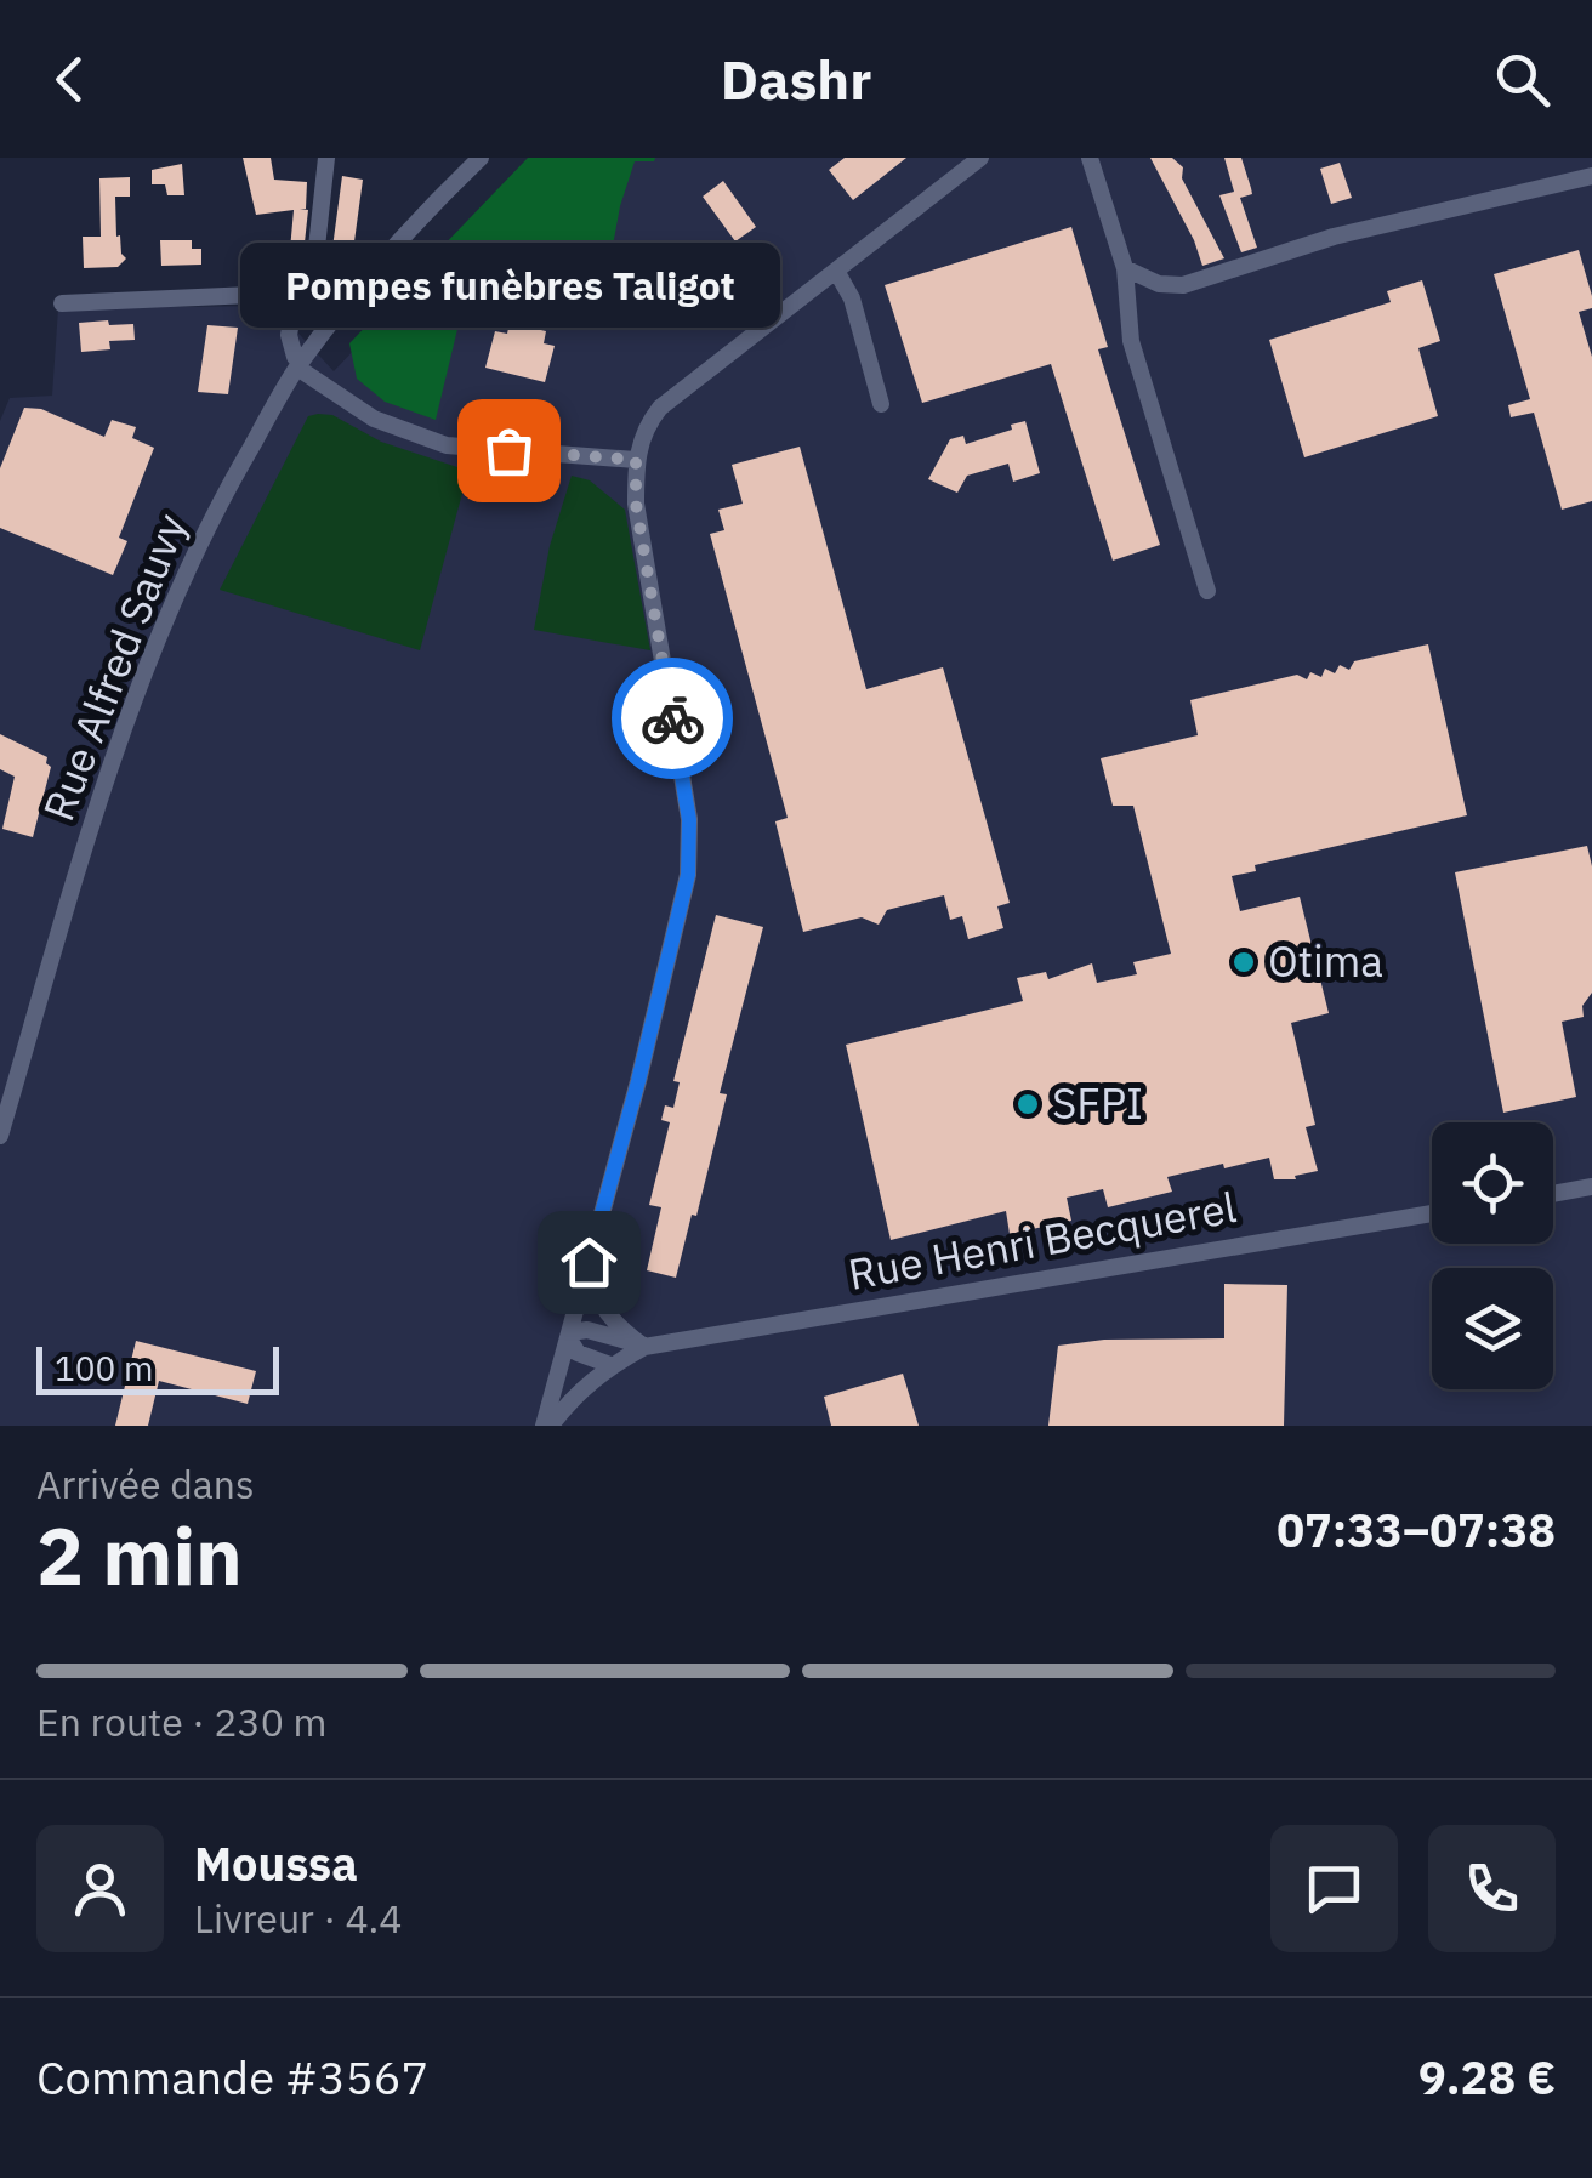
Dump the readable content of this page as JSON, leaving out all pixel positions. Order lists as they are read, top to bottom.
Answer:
{
  "streets": {
    "street": ["Rue Alfred Sauvy", "Rue Henri Becquerel"]
  },
  "places": ["Pompes funèbres Taligot", "Otima", "SFPI"],
  "scale_bar": "100 m",
  "page": {
    "header": "Dashr",
    "bubble": "Pompes funèbres Taligot",
    "scale": "100 m",
    "heading": ["2 min", "Arrivée dans", "07:33–07:38"],
    "panel": [
      "Moussa",
      "Livreur · 4.4",
      "Commande #3567",
      "9.28 €"
    ],
    "bar": "En route · 230 m"
  }
}
